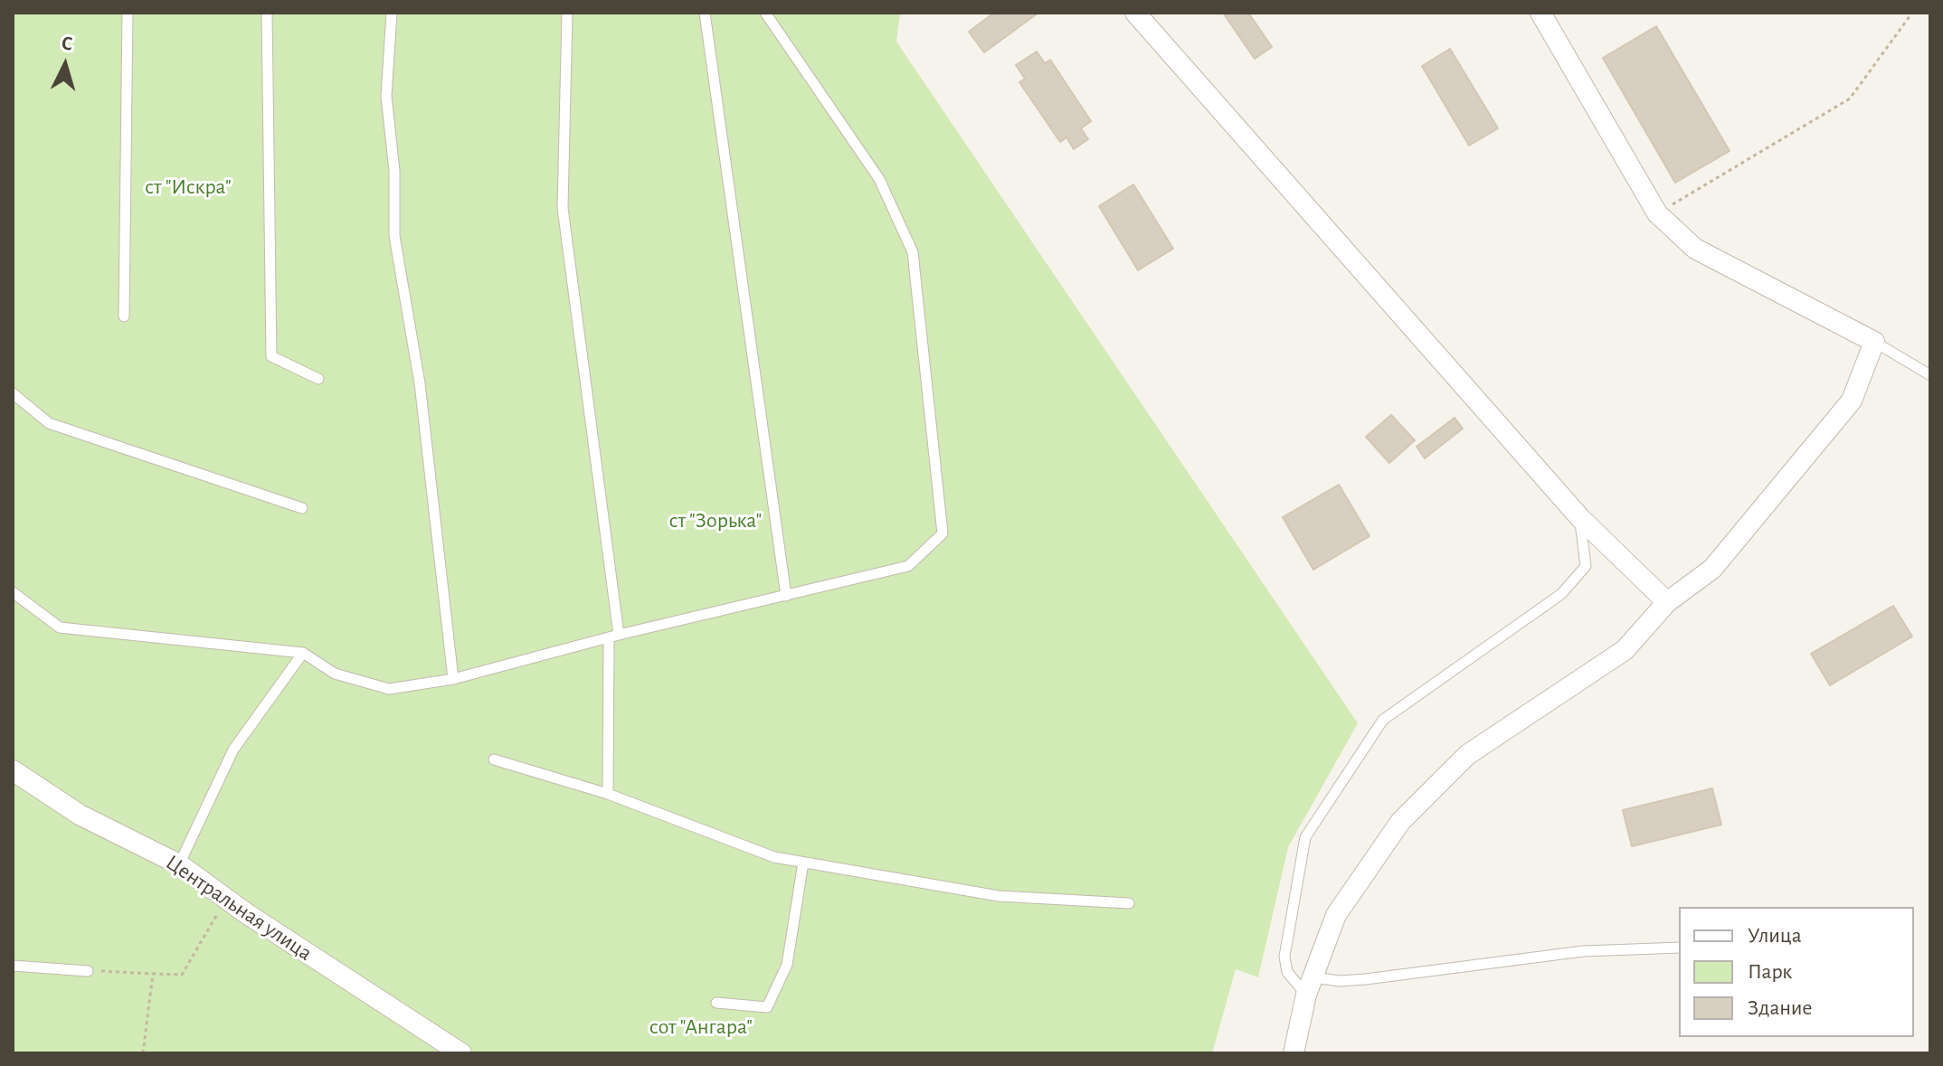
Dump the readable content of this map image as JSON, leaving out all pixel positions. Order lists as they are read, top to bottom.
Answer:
{
  "streets": {
    "street": ["Центральная улица"]
  },
  "parks": ["ст \"Искра\"", "ст \"Зорька\"", "сот \"Ангара\""],
  "legend": ["Улица", "Парк", "Здание"],
  "north": "top"
}
